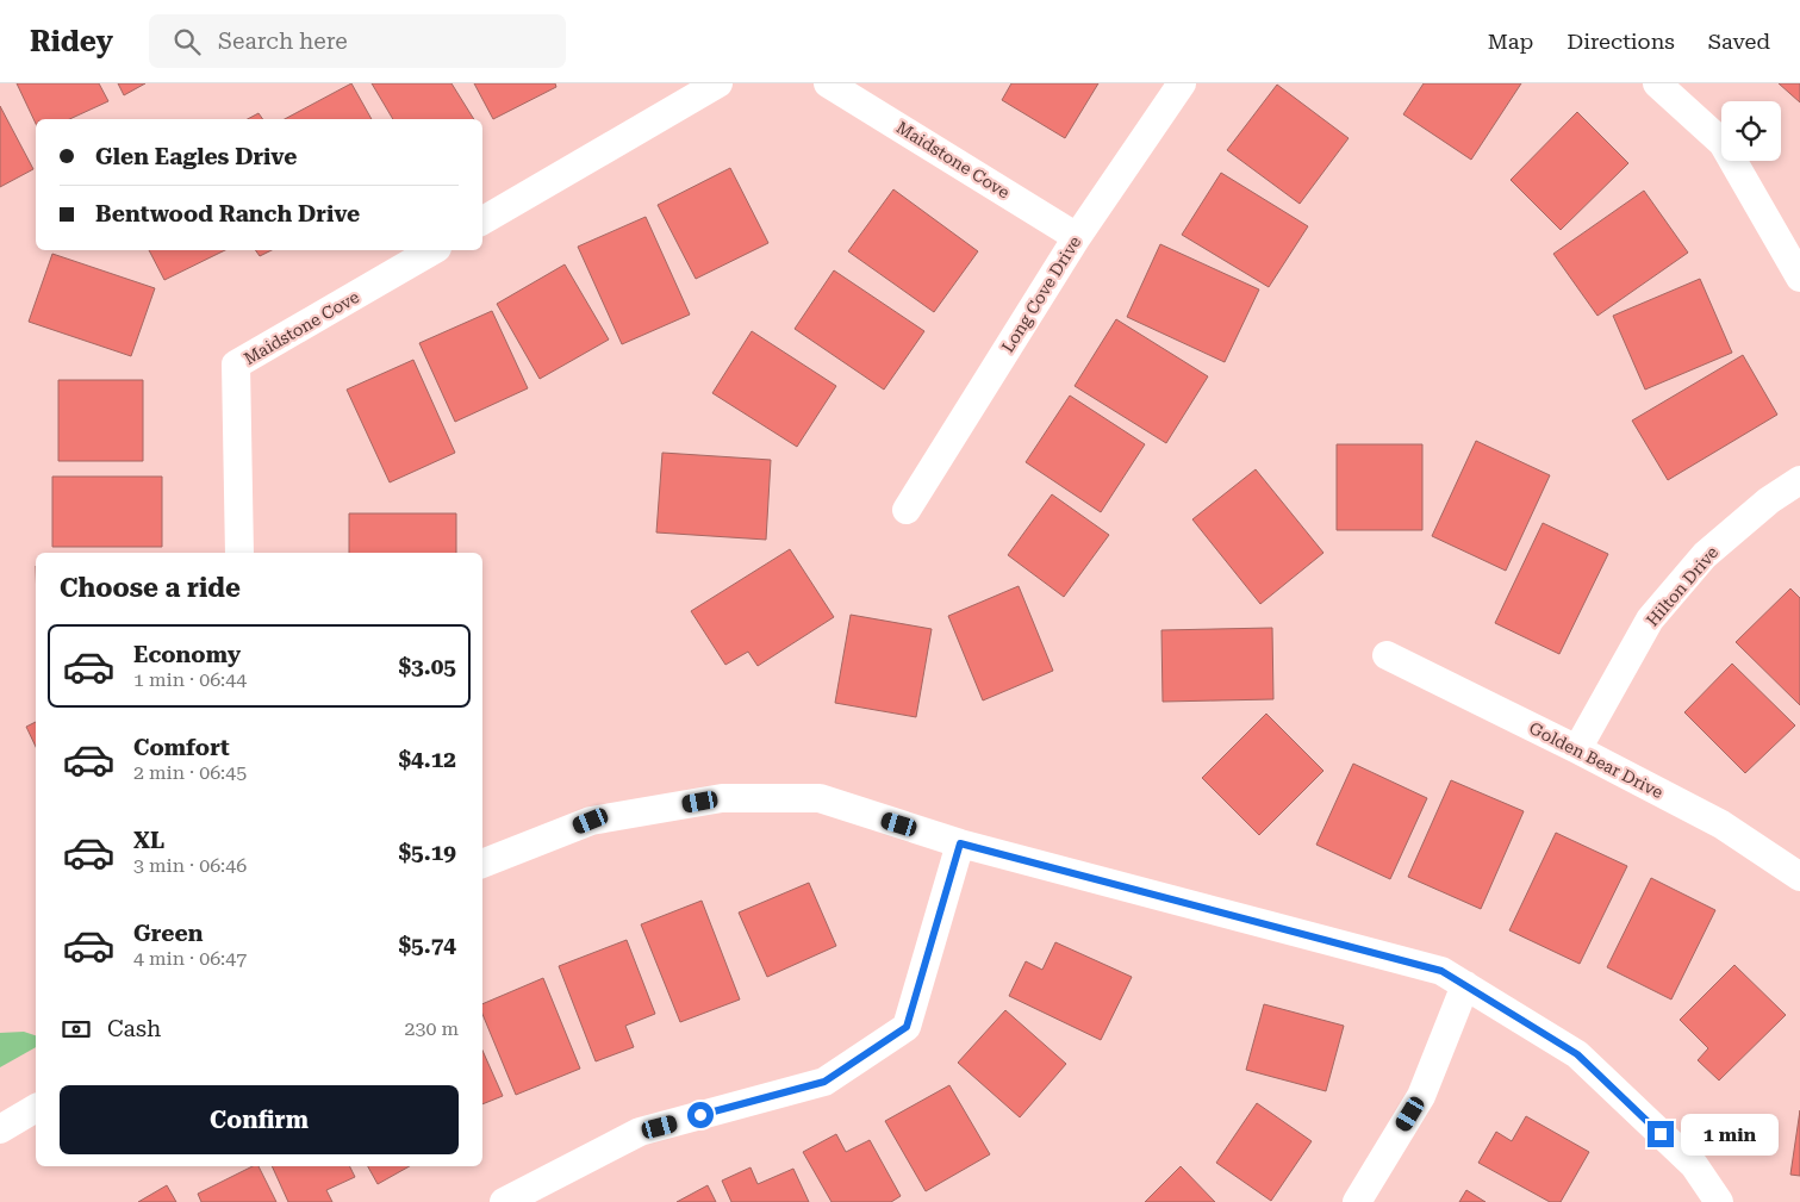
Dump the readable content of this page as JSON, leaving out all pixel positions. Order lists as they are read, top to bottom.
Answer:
{
  "streets": {
    "street": [
      "Maidstone Cove",
      "Long Cove Drive",
      "Hilton Drive",
      "Golden Bear Drive"
    ]
  },
  "crossings": [
    ["Maidstone Cove", "Long Cove Drive"],
    ["Hilton Drive", "Golden Bear Drive"]
  ],
  "page": {
    "header": "Ridey",
    "search": "Search here",
    "nav": ["Map", "Directions", "Saved"],
    "banner": ["Glen Eagles Drive", "Bentwood Ranch Drive"],
    "heading": "Choose a ride",
    "list": [
      {
        "name": "Economy",
        "note": "1 min · 06:44",
        "value": "$3.05"
      },
      {
        "name": "Comfort",
        "note": "2 min · 06:45",
        "value": "$4.12"
      },
      {
        "name": "XL",
        "note": "3 min · 06:46",
        "value": "$5.19"
      },
      {
        "name": "Green",
        "note": "4 min · 06:47",
        "value": "$5.74"
      }
    ],
    "pay": ["Cash", "230 m"],
    "buttons": "Confirm",
    "bubble": "1 min"
  }
}
